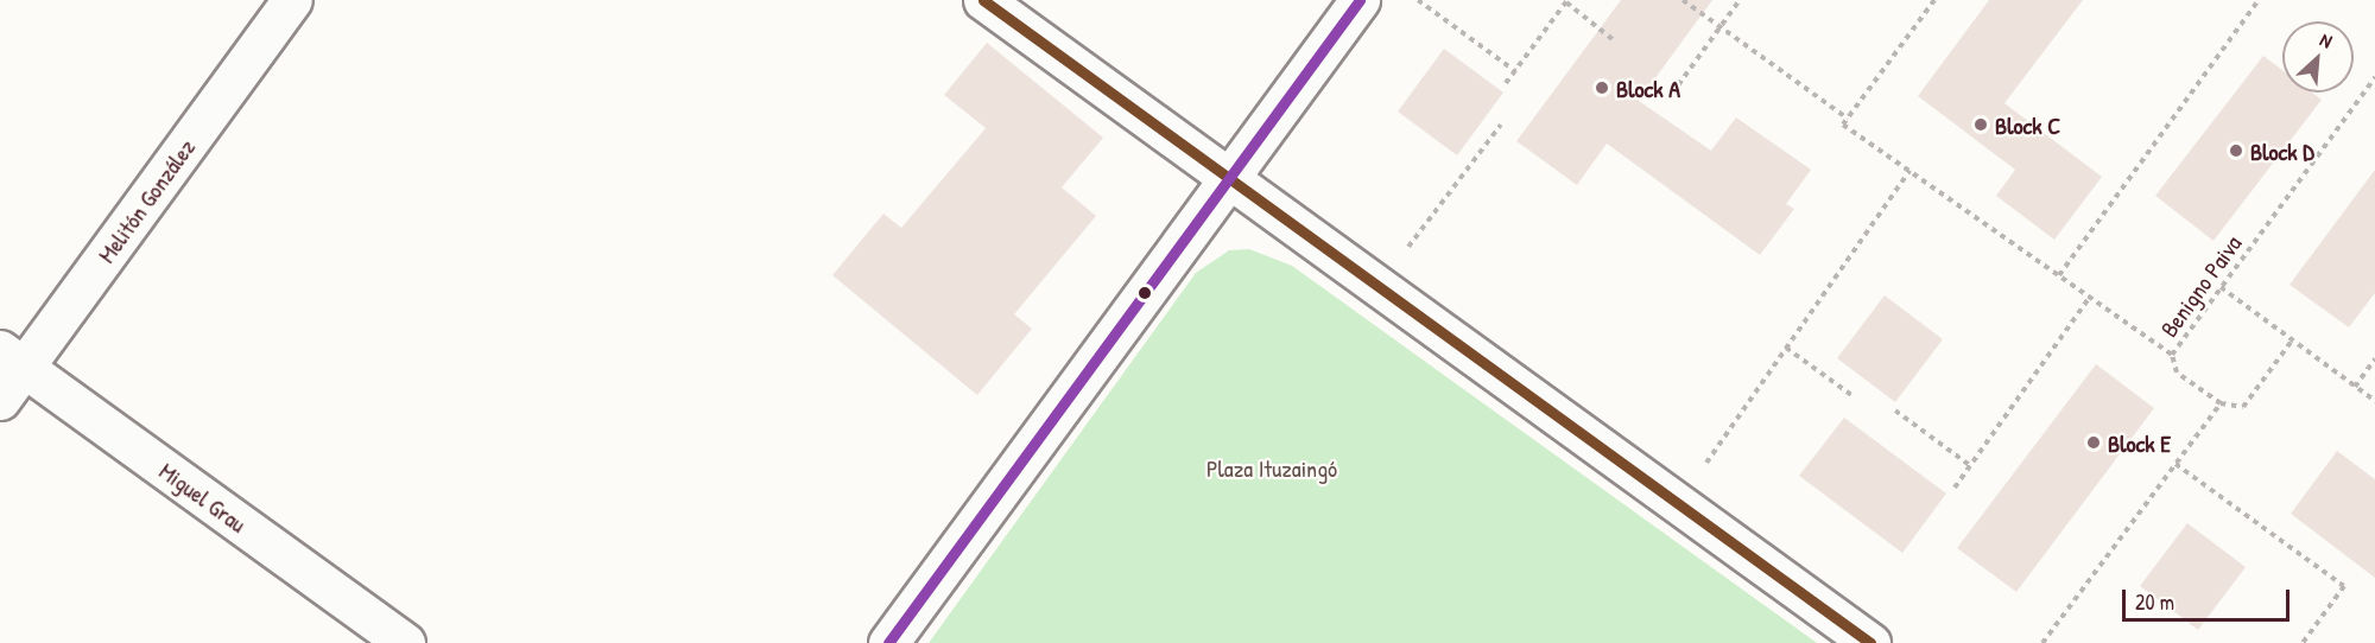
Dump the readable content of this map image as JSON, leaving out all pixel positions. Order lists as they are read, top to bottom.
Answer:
{
  "streets": {
    "street": ["Melitón González", "Miguel Grau"],
    "path": ["Benigno Paiva"]
  },
  "crossings": [
    ["Melitón González", "Miguel Grau"]
  ],
  "parks": ["Plaza Ituzaingó"],
  "places": [
    "Block A",
    "Block C",
    "Block D",
    "Block E"
  ],
  "scale_bar": "20 m",
  "north": "top right"
}
